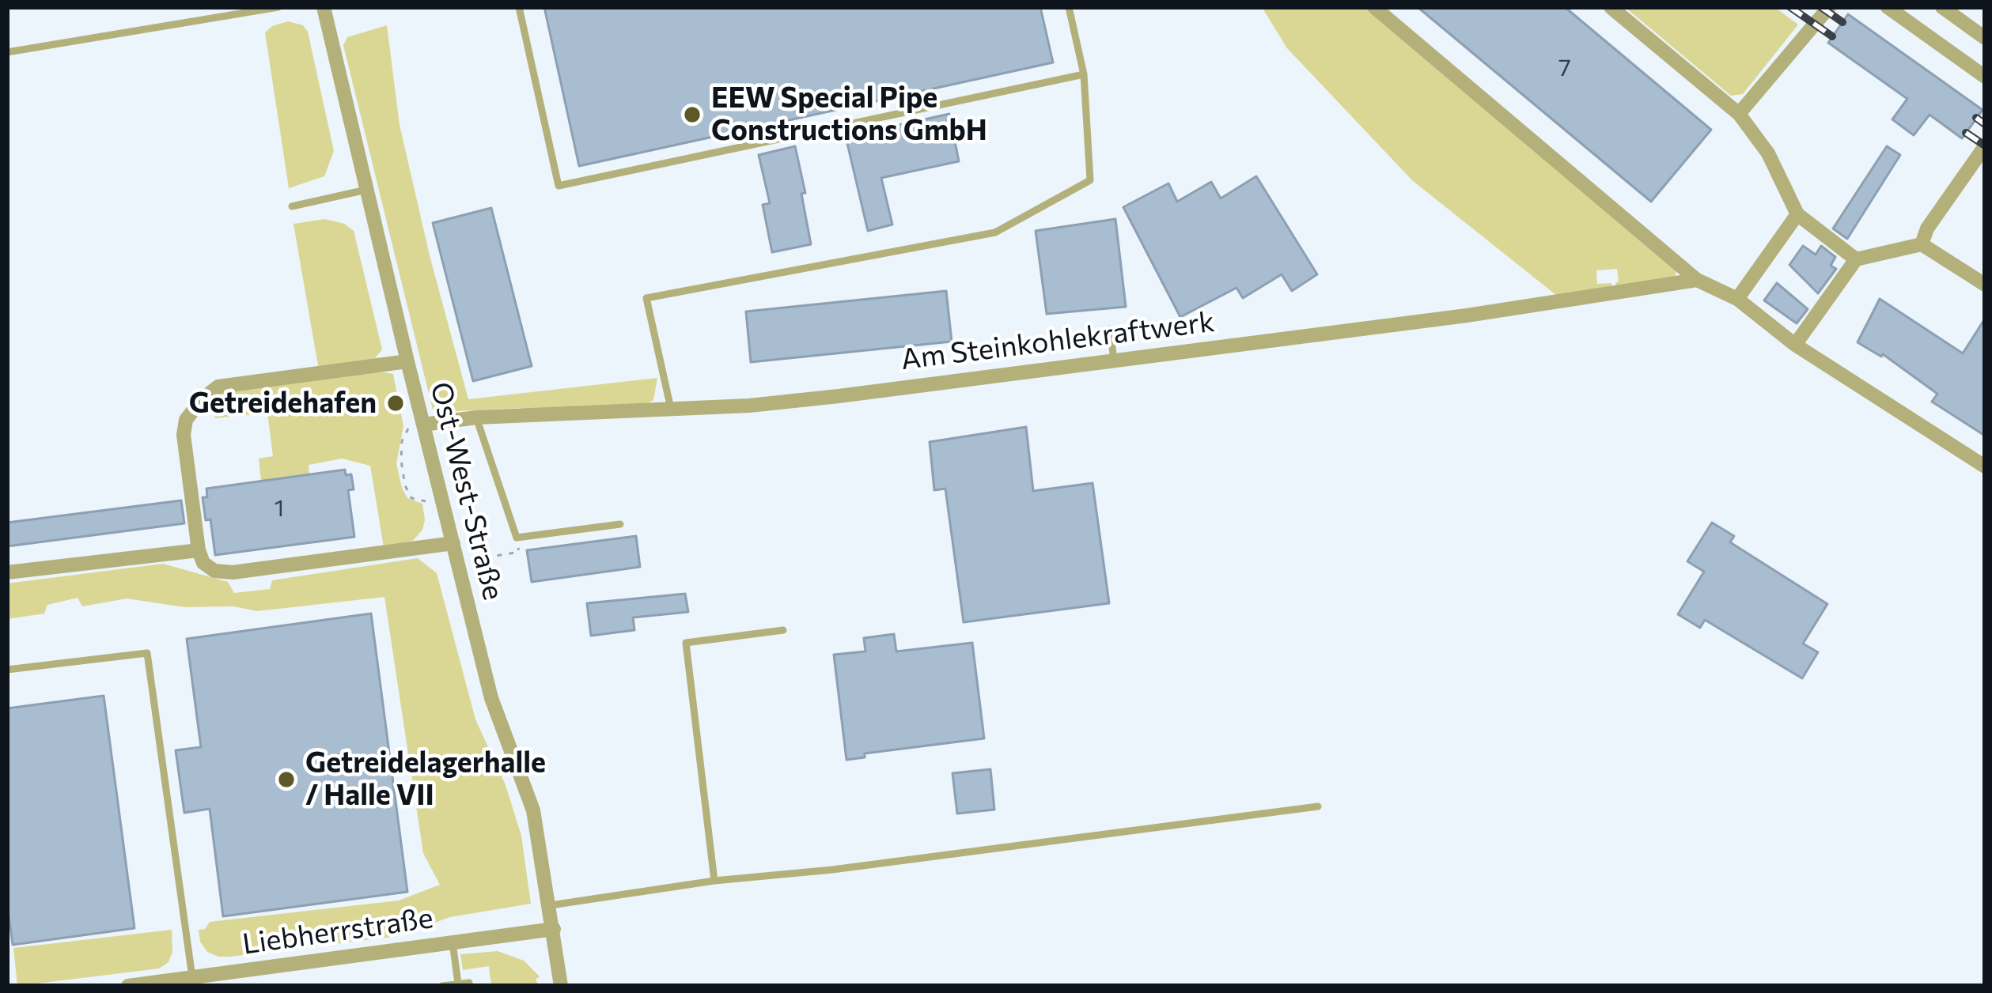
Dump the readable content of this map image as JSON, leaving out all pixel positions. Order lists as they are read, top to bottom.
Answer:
{
  "streets": {
    "street": ["Am Steinkohlekraftwerk", "Ost-West-Straße", "Liebherrstraße"]
  },
  "crossings": [
    ["Am Steinkohlekraftwerk", "Ost-West-Straße"],
    ["Ost-West-Straße", "Liebherrstraße"]
  ],
  "places": ["EEW Special Pipe Constructions GmbH", "Getreidehafen", "Getreidelagerhalle / Halle VII"],
  "house_numbers": ["7", "1"]
}
